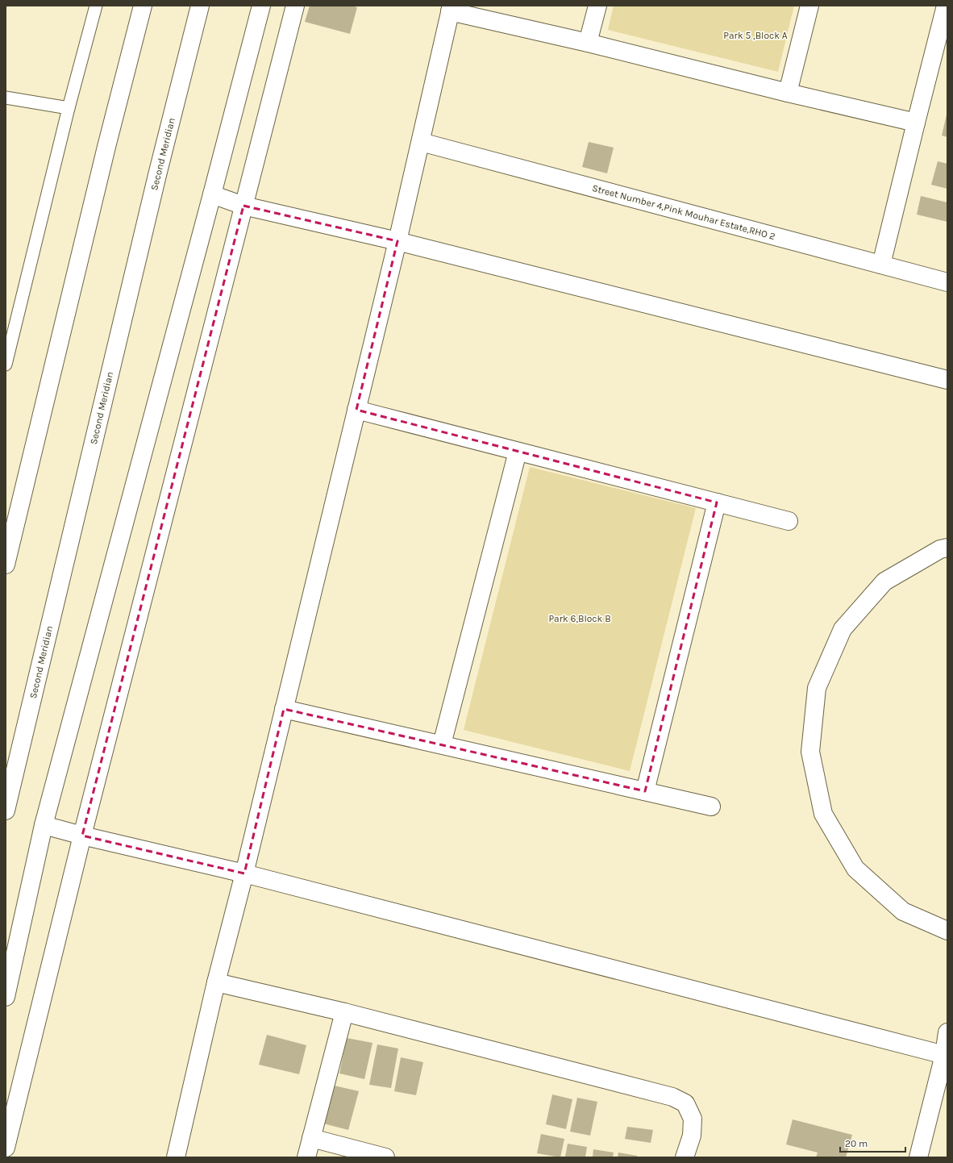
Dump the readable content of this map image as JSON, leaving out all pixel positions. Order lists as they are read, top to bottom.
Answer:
{
  "streets": {
    "street": ["Second Meridian", "Street Number 4,Pink Mouhar Estate,RHO 2"]
  },
  "parks": ["Park 5 ,Block A", "Park 6,Block B"],
  "scale_bar": "20 m"
}
